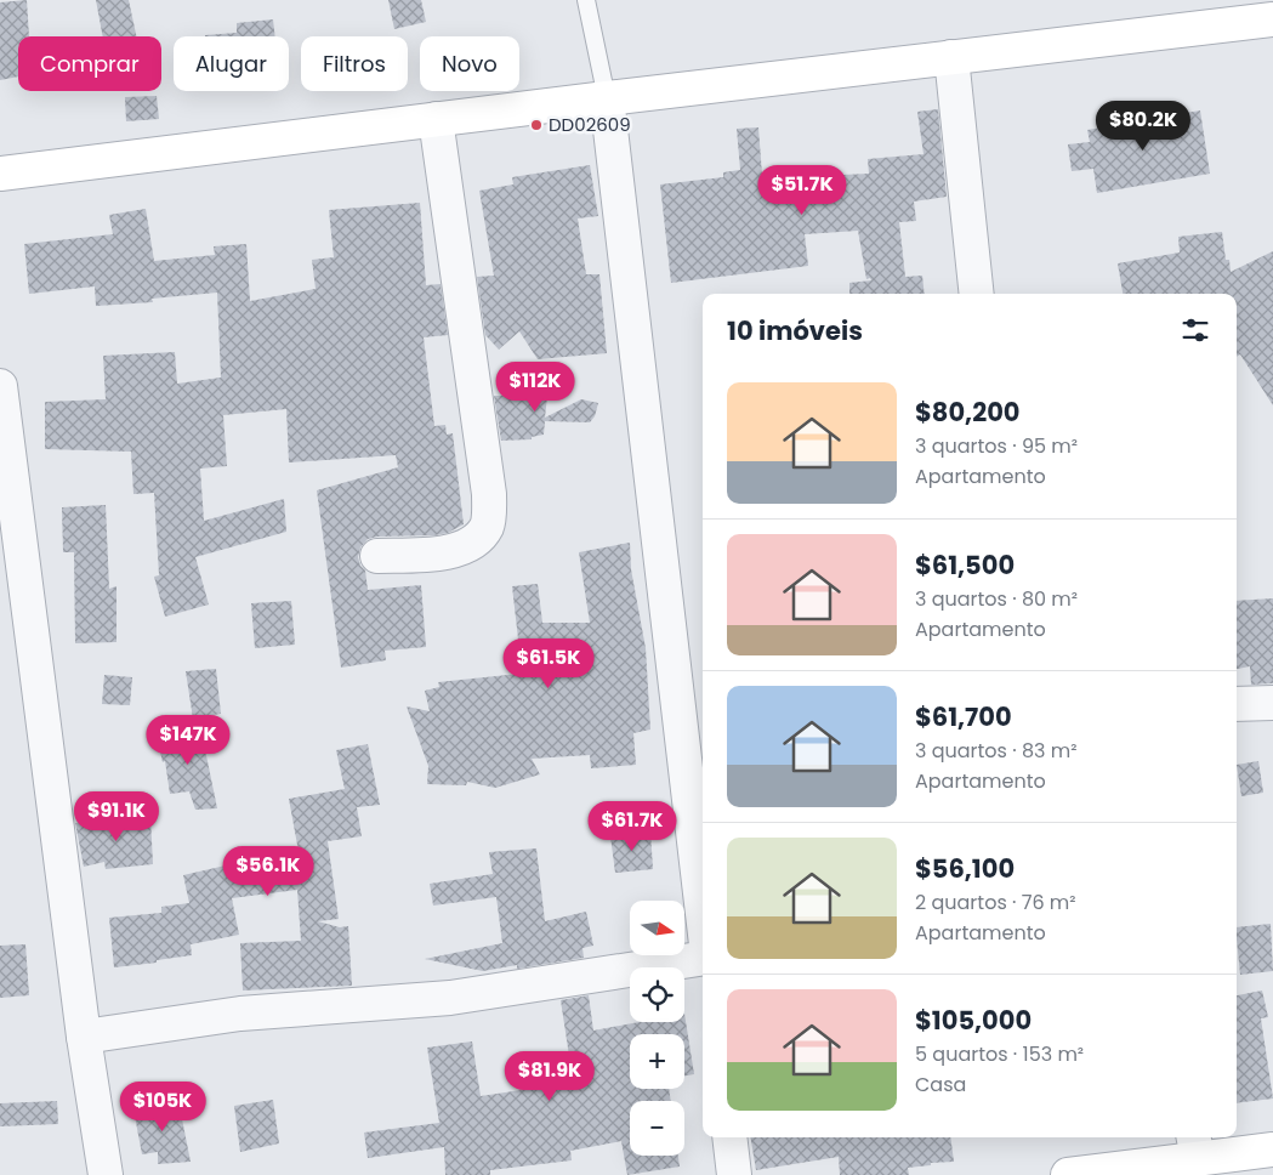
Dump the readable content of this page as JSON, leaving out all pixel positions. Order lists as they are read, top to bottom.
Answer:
{
  "places": ["DD02609"],
  "north": "right",
  "page": {
    "chip": [
      "Comprar",
      "Alugar",
      "Filtros",
      "Novo"
    ],
    "price": [
      "$80.2K",
      "$51.7K",
      "$112K",
      "$61.5K",
      "$147K",
      "$91.1K",
      "$61.7K",
      "$56.1K",
      "$81.9K",
      "$105K"
    ],
    "heading": "10 imóveis",
    "list": [
      {
        "name": "$80,200",
        "note": "3 quartos · 95 m² · Apartamento"
      },
      {
        "name": "$61,500",
        "note": "3 quartos · 80 m² · Apartamento"
      },
      {
        "name": "$61,700",
        "note": "3 quartos · 83 m² · Apartamento"
      },
      {
        "name": "$56,100",
        "note": "2 quartos · 76 m² · Apartamento"
      },
      {
        "name": "$105,000",
        "note": "5 quartos · 153 m² · Casa"
      }
    ],
    "map_buttons": ["+", "−"]
  }
}
